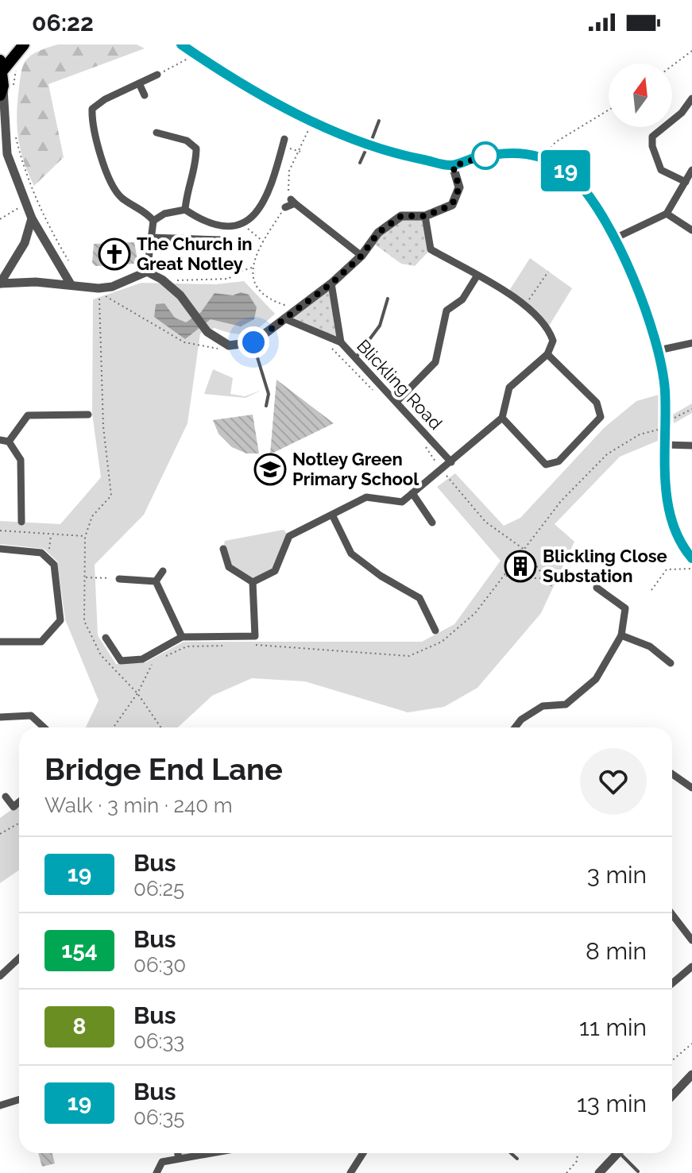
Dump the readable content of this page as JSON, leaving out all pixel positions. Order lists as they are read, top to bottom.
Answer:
{
  "streets": {
    "street": ["Blickling Road"]
  },
  "places": {
    "church": ["The Church in Great Notley"],
    "school or university": ["Notley Green Primary School"],
    "building": ["Blickling Close Substation"]
  },
  "lines": ["bus line 19"],
  "north": "top",
  "page": {
    "status": "06:22",
    "on_map": "19",
    "heading": ["Bridge End Lane", "Walk · 3 min · 240 m"],
    "list": [
      {
        "mark": "19",
        "name": "Bus",
        "note": "06:25",
        "value": "3 min"
      },
      {
        "mark": "154",
        "name": "Bus",
        "note": "06:30",
        "value": "8 min"
      },
      {
        "mark": "8",
        "name": "Bus",
        "note": "06:33",
        "value": "11 min"
      },
      {
        "mark": "19",
        "name": "Bus",
        "note": "06:35",
        "value": "13 min"
      }
    ]
  }
}
